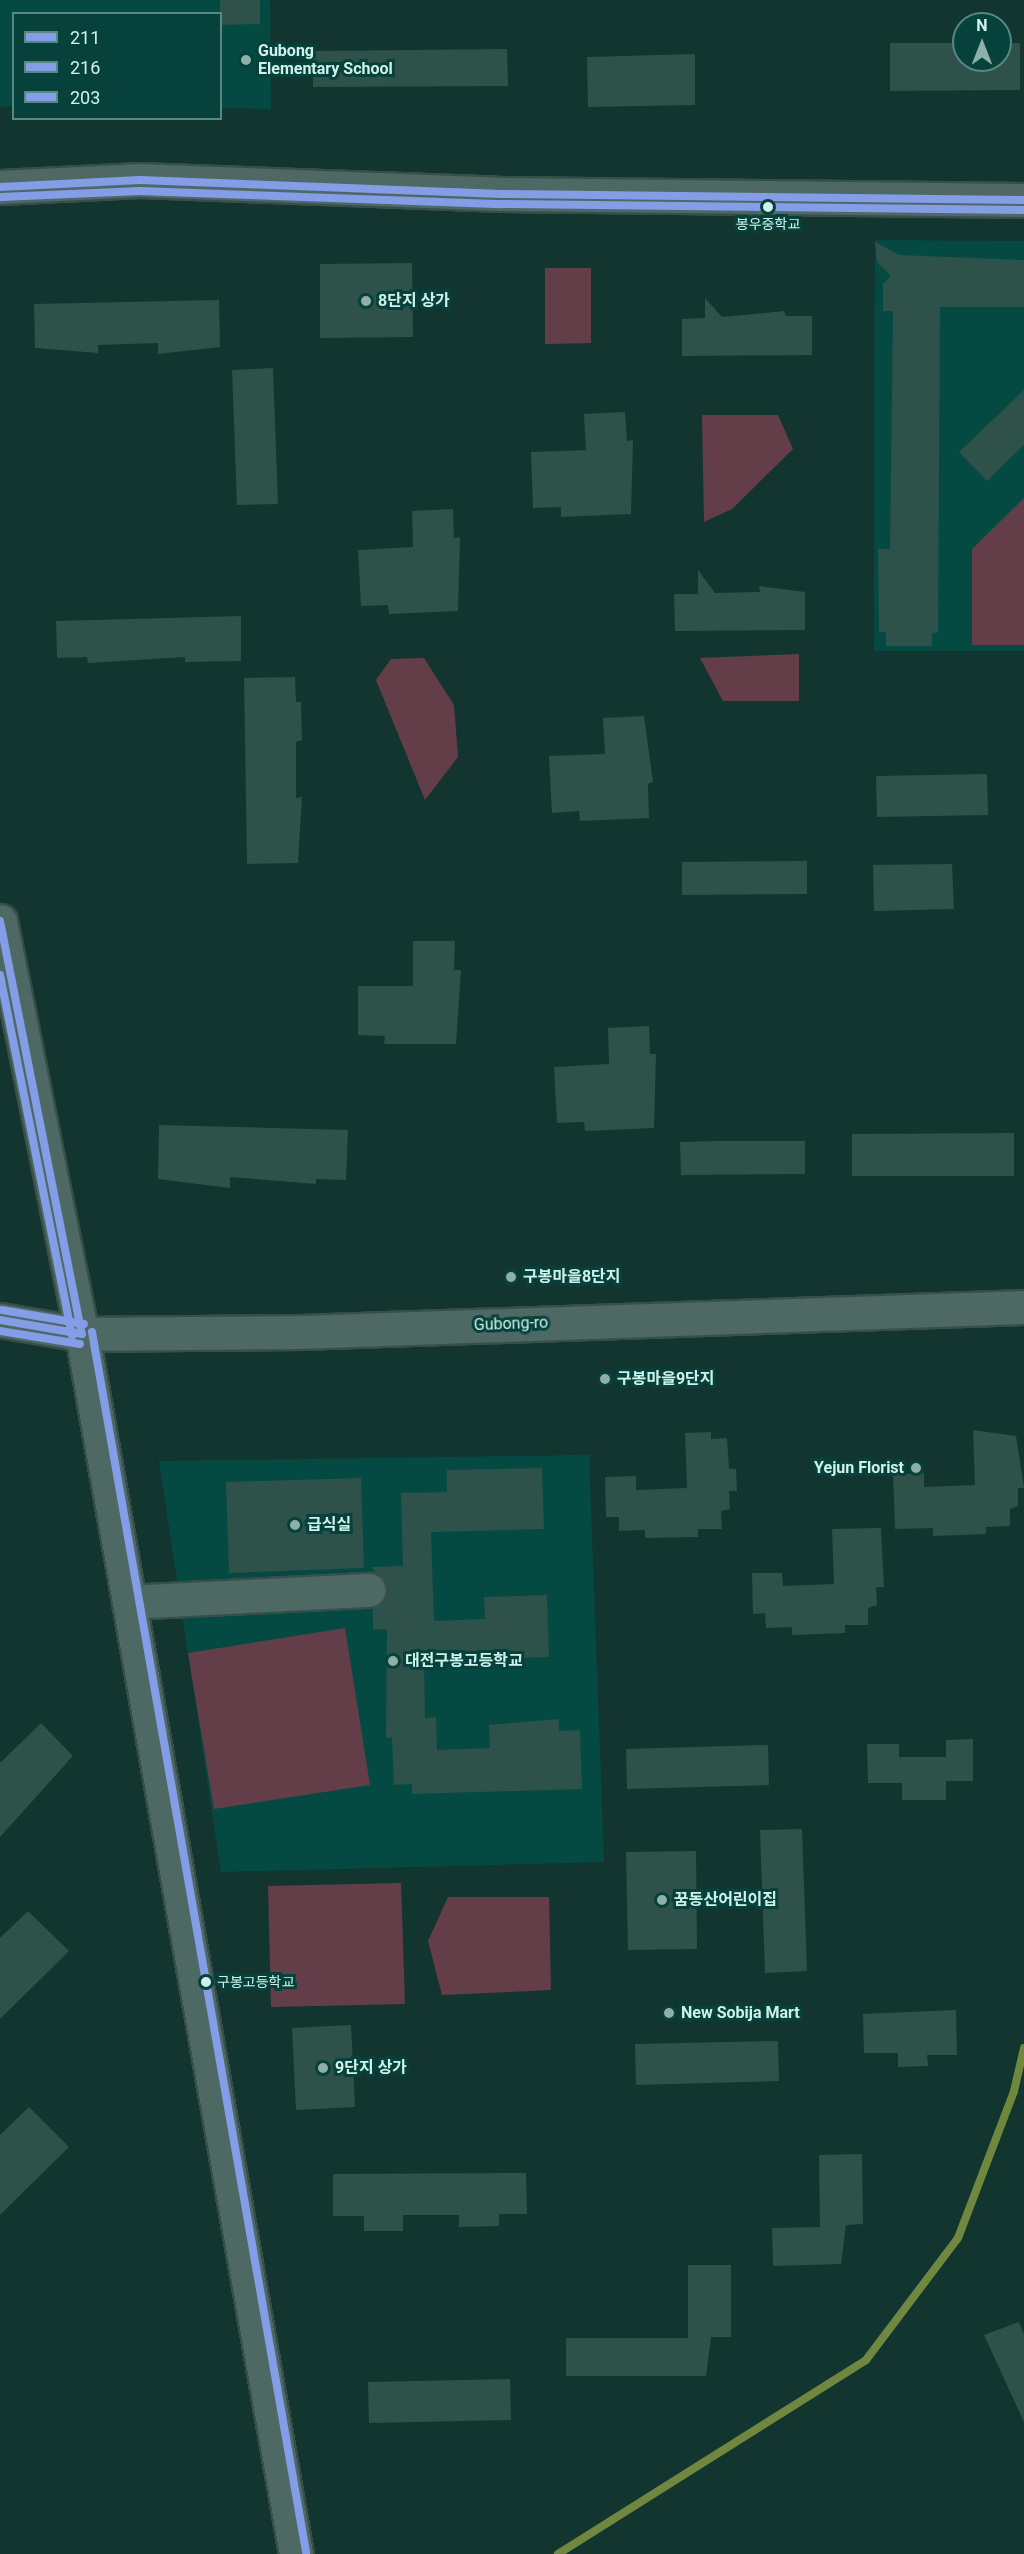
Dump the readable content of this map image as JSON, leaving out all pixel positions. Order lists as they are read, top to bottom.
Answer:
{
  "streets": {
    "street": ["Gubong-ro"]
  },
  "places": [
    "Gubong Elementary School",
    "봉우중학교",
    "8단지 상가",
    "구봉마을8단지",
    "구봉마을9단지",
    "Yejun Florist",
    "급식실",
    "대전구봉고등학교",
    "꿈동산어린이집",
    "구봉고등학교",
    "New Sobija Mart",
    "9단지 상가"
  ],
  "lines": ["transit line 211", "transit line 216", "transit line 203"],
  "legend": ["211", "216", "203"],
  "north": "top"
}
